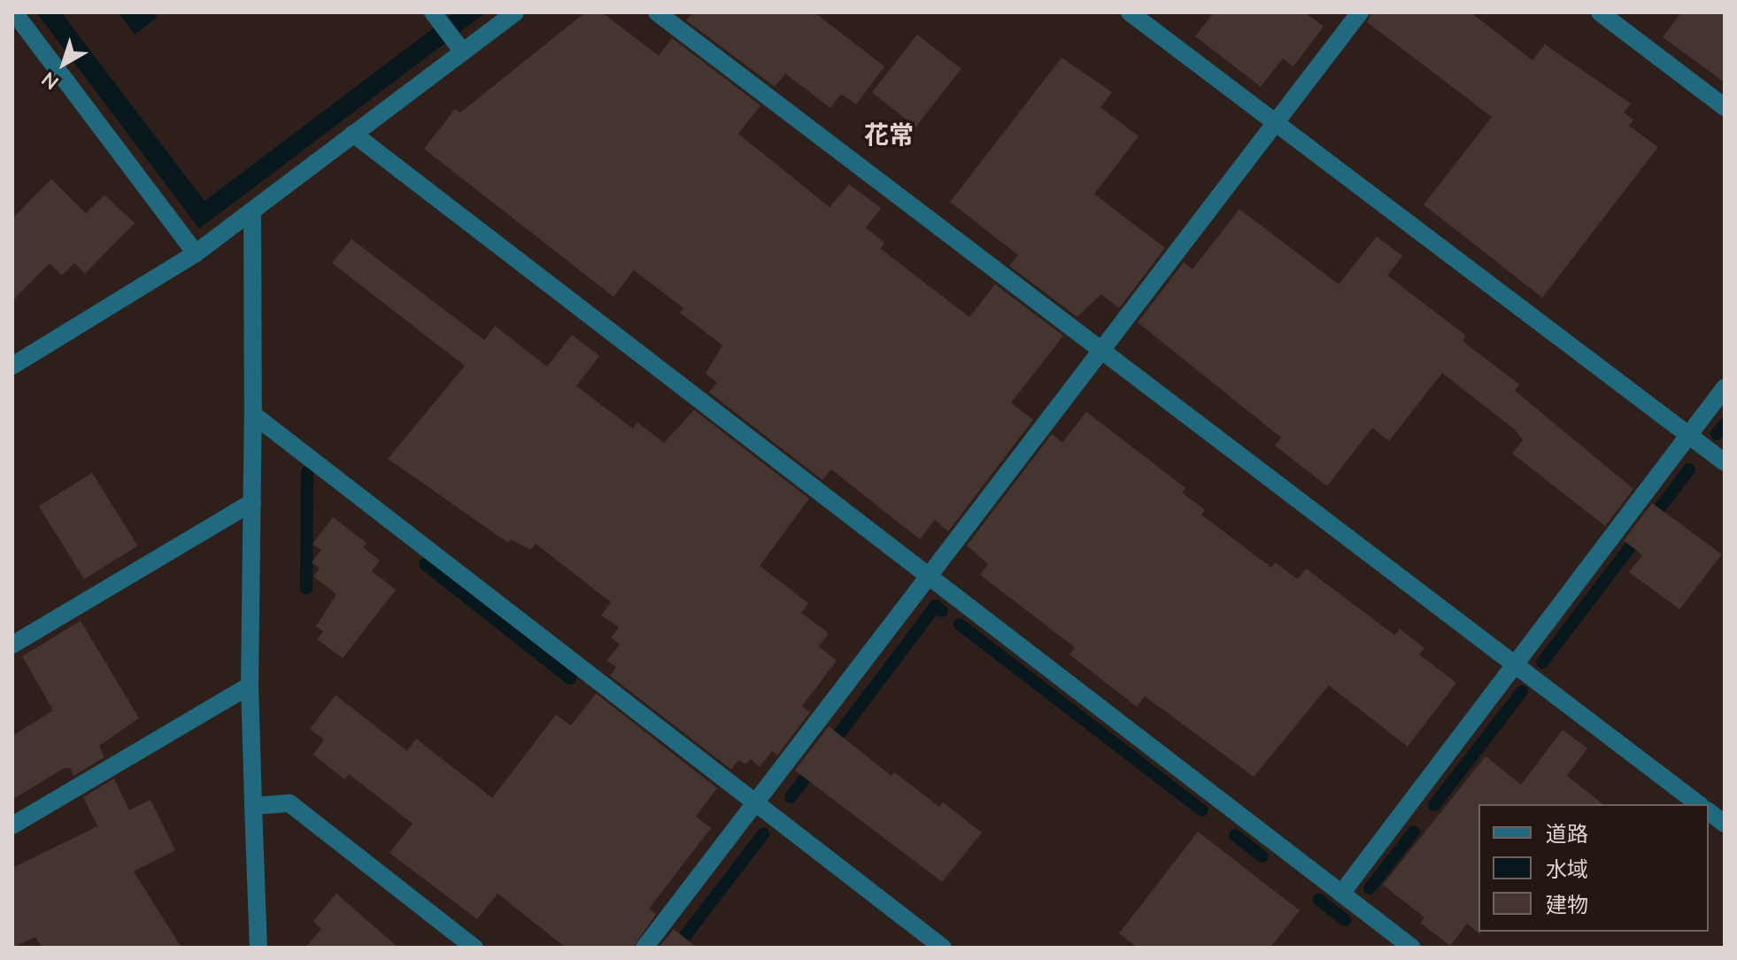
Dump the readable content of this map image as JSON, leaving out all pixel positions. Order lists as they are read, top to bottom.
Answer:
{
  "districts": ["花常"],
  "legend": ["道路", "水域", "建物"],
  "north": "bottom left"
}
